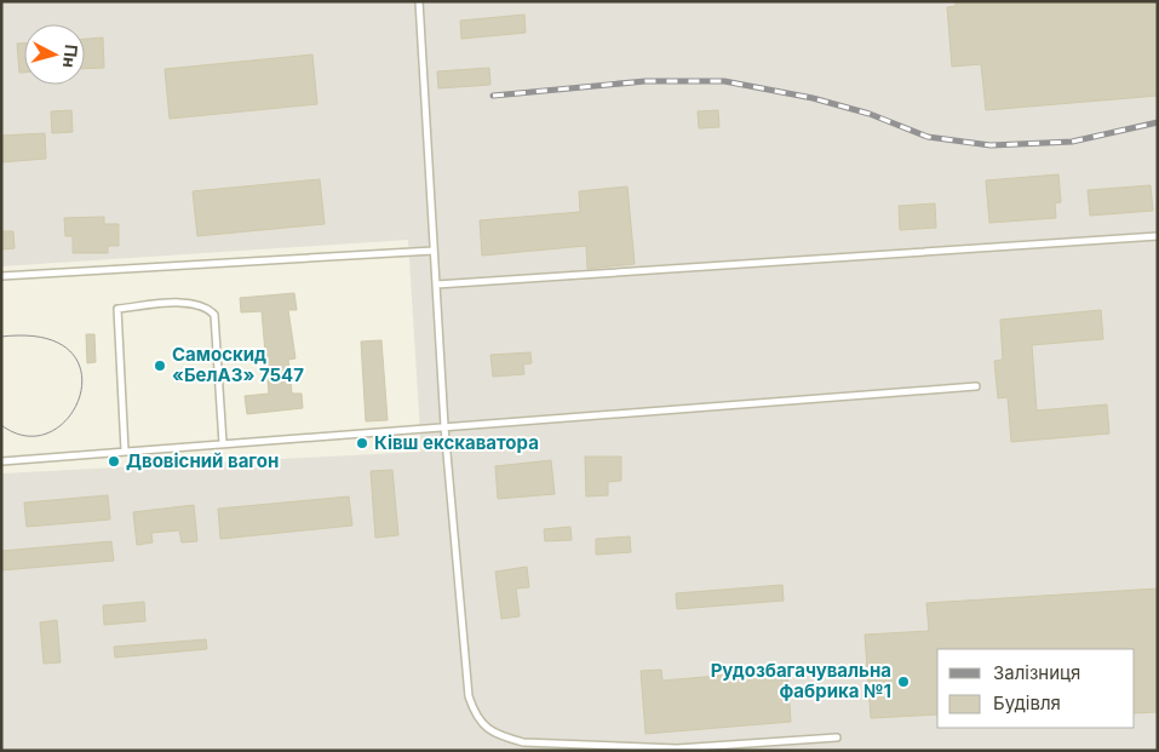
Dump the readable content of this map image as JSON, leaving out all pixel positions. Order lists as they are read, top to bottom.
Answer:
{
  "places": [
    "Самоскид «БелАЗ» 7547",
    "Ківш екскаватора",
    "Двовісний вагон",
    "Рудозбагачувальна фабрика №1"
  ],
  "legend": ["Залізниця", "Будівля"],
  "north": "right"
}
